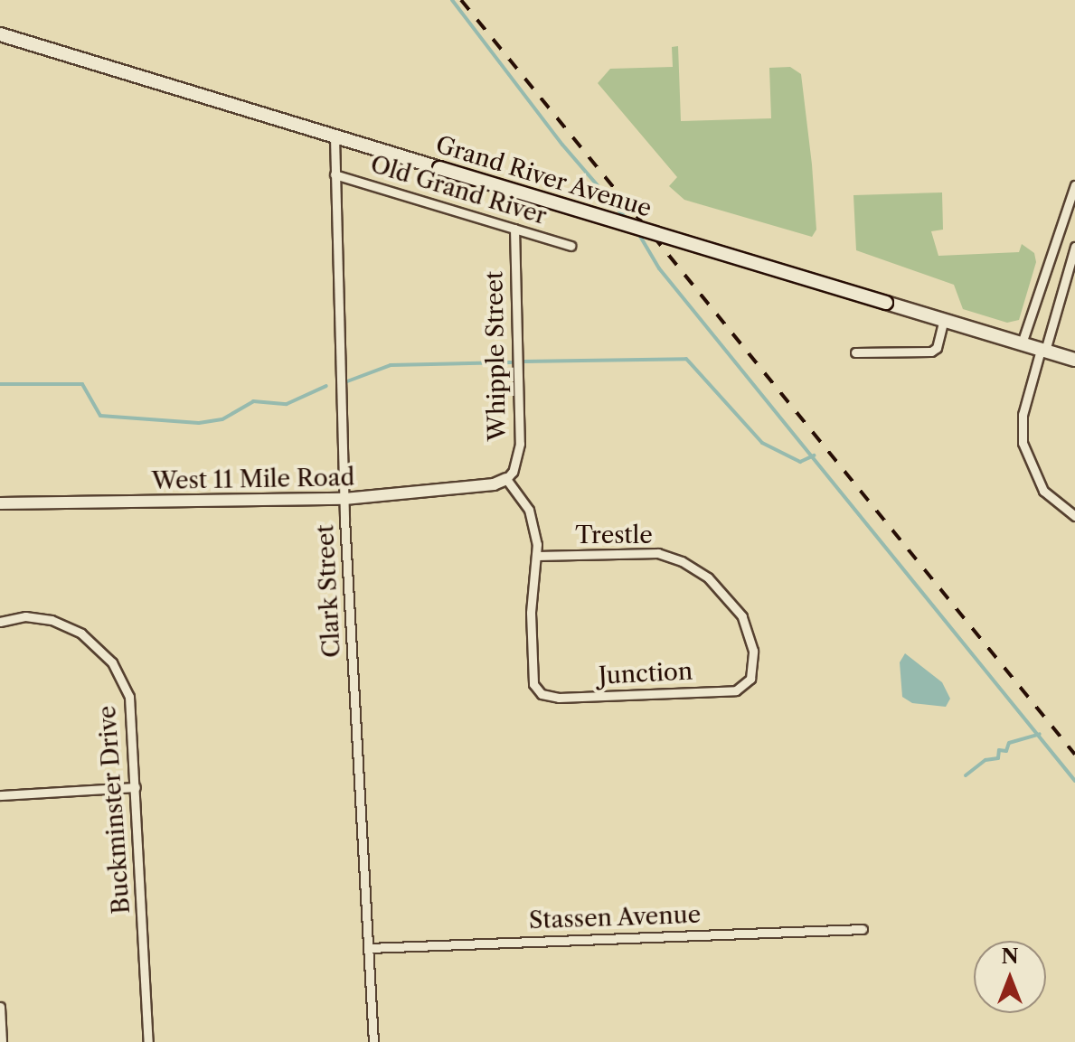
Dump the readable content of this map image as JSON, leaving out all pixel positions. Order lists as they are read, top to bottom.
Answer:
{
  "streets": {
    "main road": ["Grand River Avenue"],
    "street": [
      "Old Grand River",
      "Whipple Street",
      "West 11 Mile Road",
      "Trestle",
      "Clark Street",
      "Junction",
      "Buckminster Drive",
      "Stassen Avenue"
    ]
  },
  "crossings": [
    ["Grand River Avenue", "Clark Street"],
    ["Old Grand River", "Whipple Street"],
    ["Old Grand River", "Clark Street"],
    ["Whipple Street", "West 11 Mile Road"],
    ["West 11 Mile Road", "Clark Street"],
    ["Trestle", "Junction"],
    ["Clark Street", "Stassen Avenue"]
  ],
  "north": "top"
}
